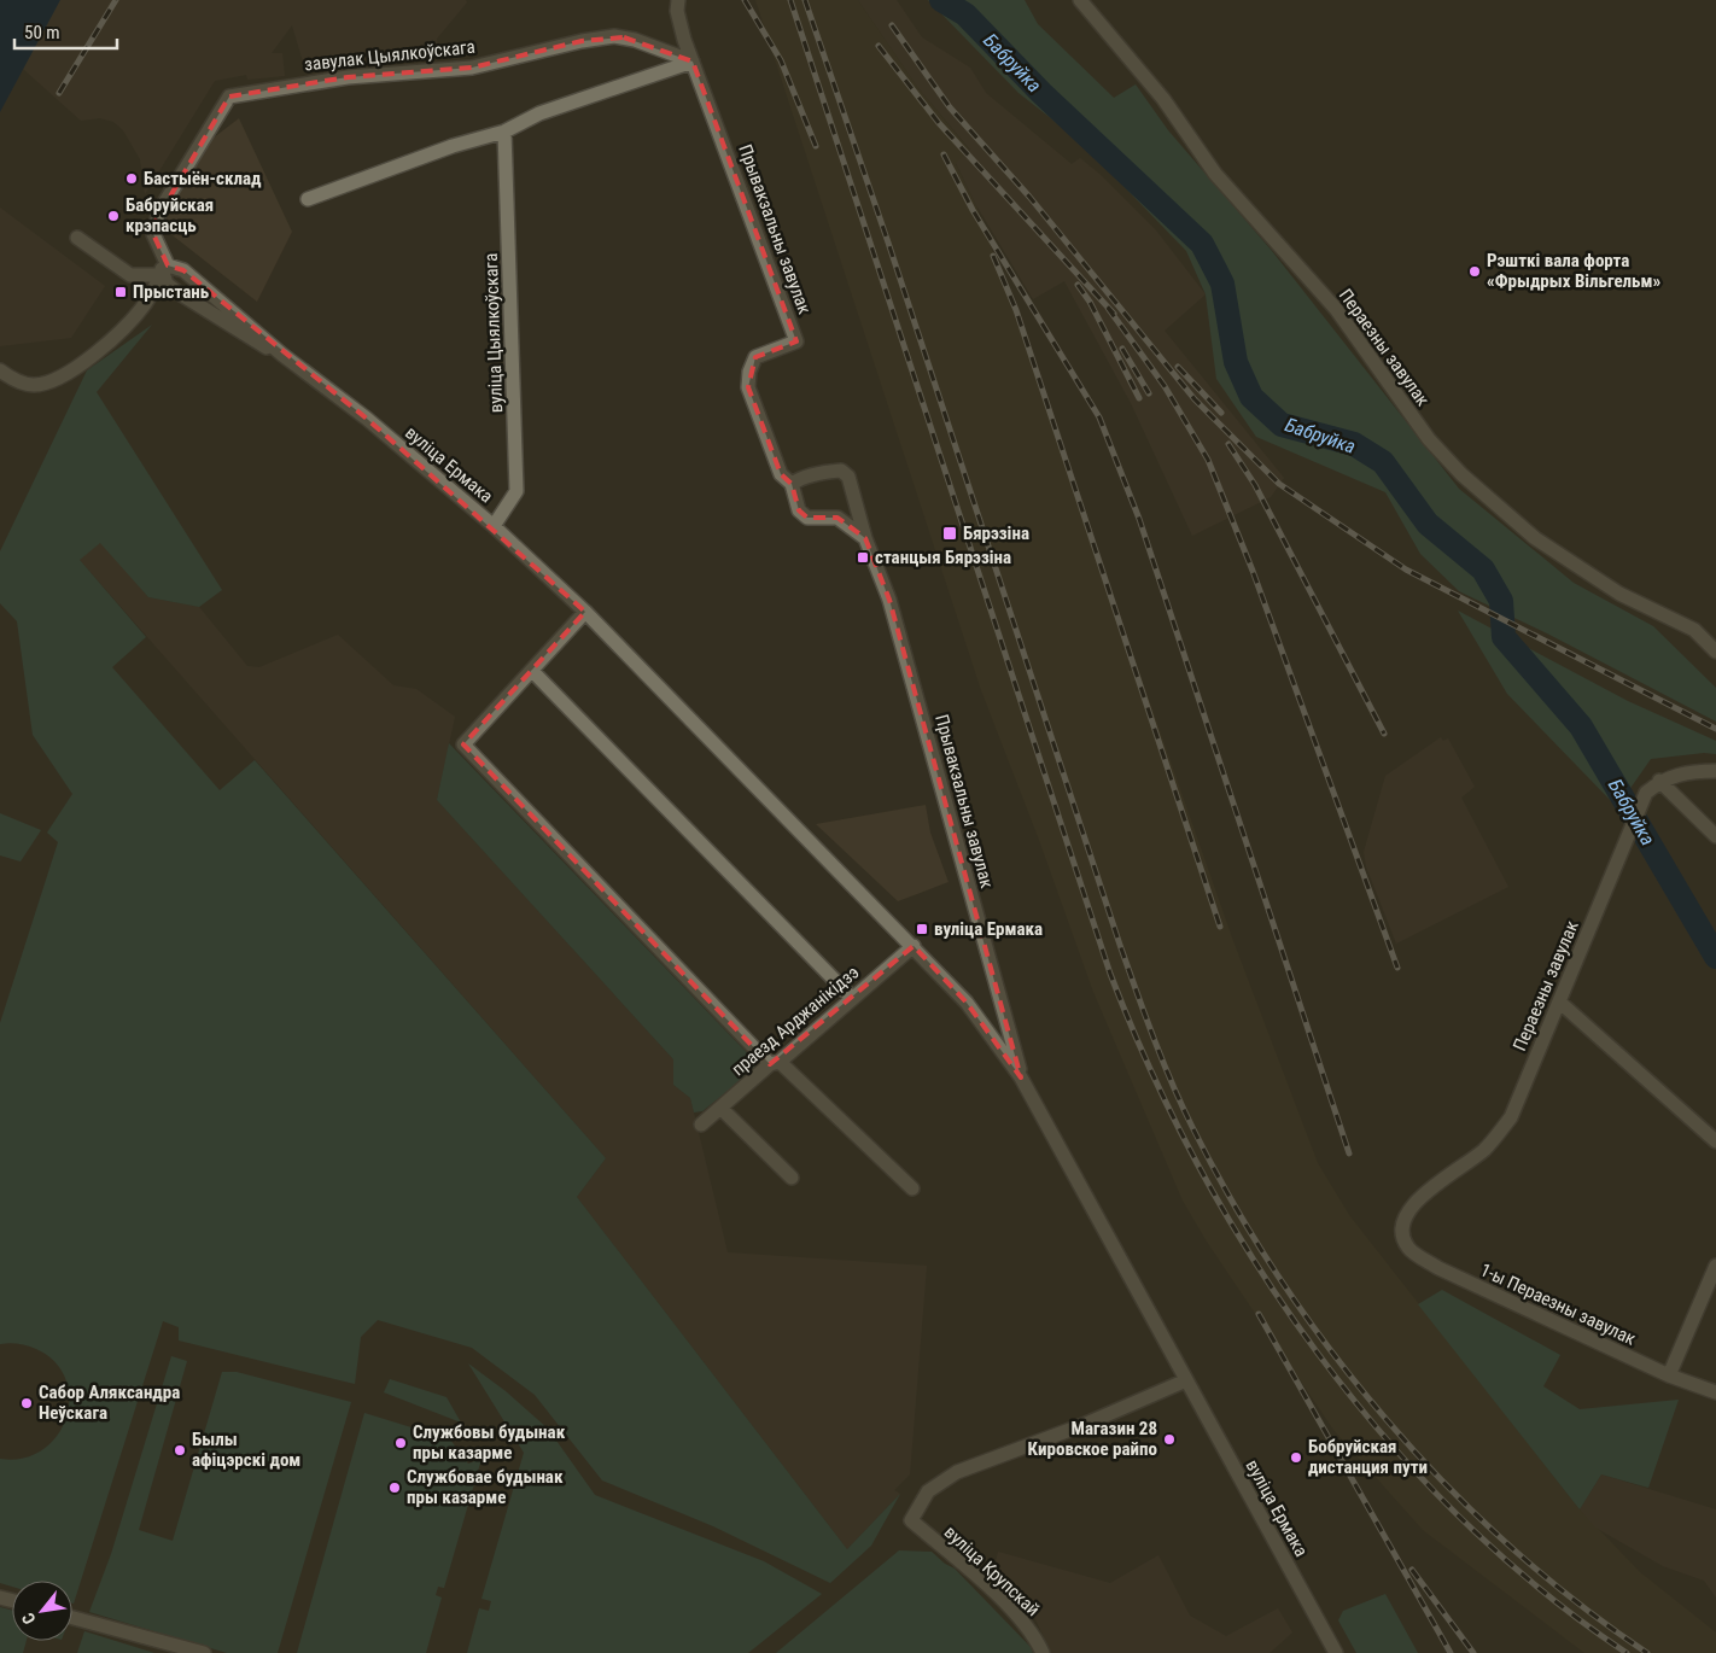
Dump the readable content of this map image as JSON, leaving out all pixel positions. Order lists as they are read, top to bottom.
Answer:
{
  "streets": {
    "street": [
      "завулак Цыялкоўскага",
      "Прывакзальны завулак",
      "вуліца Цыялкоўскага",
      "Пераезны завулак",
      "вуліца Ермака",
      "праезд Арджанікідзэ",
      "1-ы Пераезны завулак",
      "вуліца Крупскай"
    ]
  },
  "crossings": [
    ["завулак Цыялкоўскага", "Прывакзальны завулак"],
    ["завулак Цыялкоўскага", "вуліца Ермака"],
    ["Прывакзальны завулак", "вуліца Ермака"],
    ["вуліца Цыялкоўскага", "вуліца Ермака"],
    ["Пераезны завулак", "1-ы Пераезны завулак"],
    ["вуліца Ермака", "праезд Арджанікідзэ"],
    ["вуліца Ермака", "вуліца Крупскай"]
  ],
  "water": ["Бабруйка"],
  "places": {
    "other": [
      "Бастыён-склад",
      "Бабруйская крэпасць",
      "Рэшткі вала форта «Фрыдрых Вільгельм»",
      "Сабор Аляксандра Неўскага",
      "Магазин 28 Кировское райпо",
      "Службовы будынак пры казарме",
      "Былы афіцэрскі дом",
      "Бобруйская дистанция пути",
      "Службовае будынак пры казарме"
    ],
    "transit": [
      "Прыстань",
      "Бярэзіна",
      "станцыя Бярэзіна",
      "вуліца Ермака"
    ]
  },
  "scale_bar": "50 m",
  "north": "bottom left"
}
